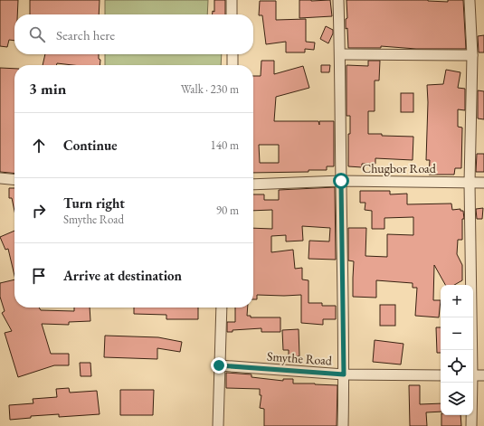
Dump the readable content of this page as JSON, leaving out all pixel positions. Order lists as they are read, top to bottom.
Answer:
{
  "streets": {
    "street": ["Chugbor Road", "Smythe Road"]
  },
  "page": {
    "search": "Search here",
    "heading": ["3 min", "Walk · 230 m"],
    "list": [
      ["Continue", "140 m"],
      ["Turn right", "Smythe Road", "90 m"],
      "Arrive at destination"
    ],
    "map_buttons": ["+", "−"]
  }
}
